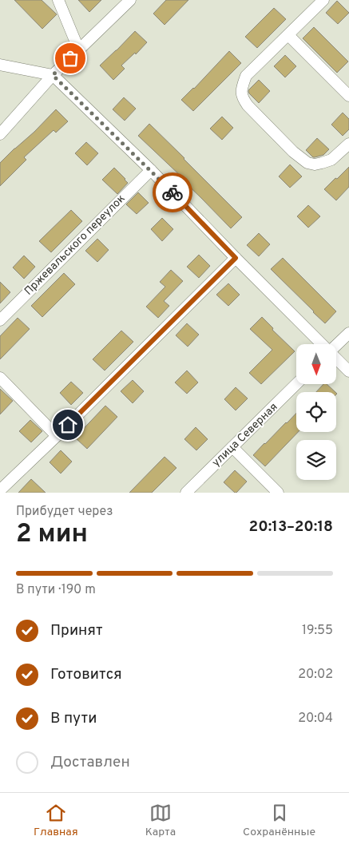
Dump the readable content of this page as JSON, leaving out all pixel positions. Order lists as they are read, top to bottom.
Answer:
{
  "streets": {
    "street": ["Пржевальского переулок", "улица Северная"]
  },
  "north": "bottom",
  "page": {
    "heading": ["2 мин", "Прибудет через", "20:13–20:18"],
    "bar": "В пути · 190 m",
    "list": [
      ["Принят", "19:55"],
      ["Готовится", "20:02"],
      ["В пути", "20:04"],
      "Доставлен"
    ],
    "tabs": ["Главная", "Карта", "Сохранённые"]
  }
}
